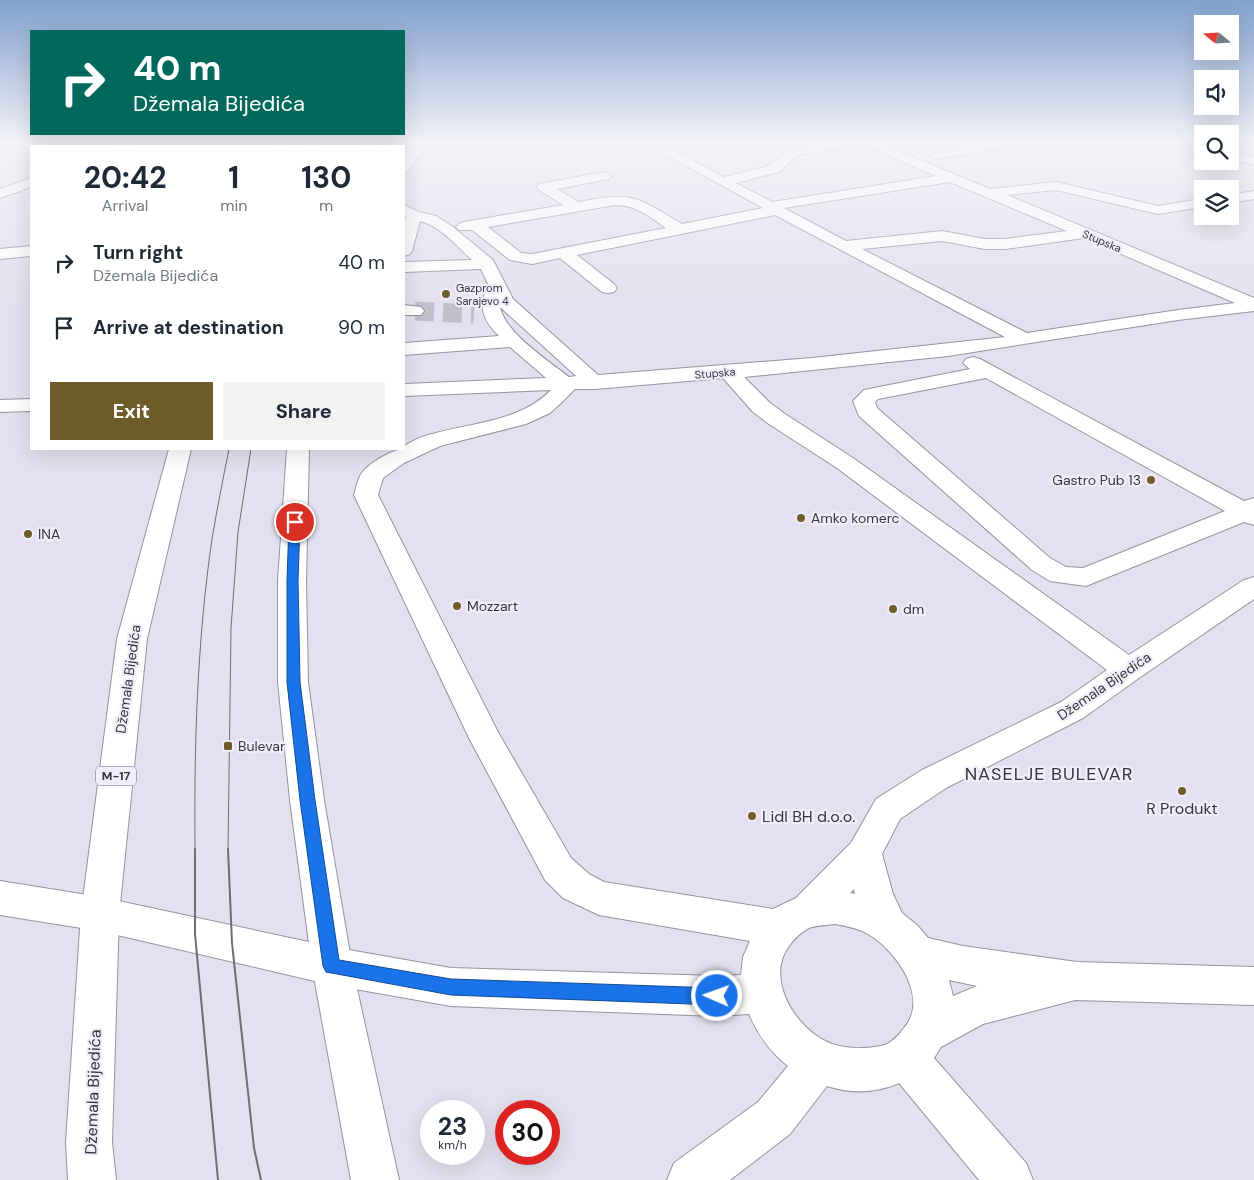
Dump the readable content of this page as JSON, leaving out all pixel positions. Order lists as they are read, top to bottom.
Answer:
{
  "streets": {
    "street": ["Stupska", "Džemala Bijedića", "M-17"]
  },
  "districts": ["NASELJE BULEVAR"],
  "places": {
    "other": [
      "Gazprom Sarajevo 4",
      "Gastro Pub 13",
      "Amko komerc",
      "INA",
      "Mozzart",
      "dm",
      "R Produkt",
      "Lidl BH d.o.o."
    ],
    "transit": ["Bulevar"]
  },
  "north": "left",
  "page": {
    "turn": ["40 m", "Džemala Bijedića"],
    "eta": [
      "20:42",
      "Arrival",
      "1",
      "min",
      "130",
      "m"
    ],
    "list": [
      {
        "name": "Turn right",
        "note": "Džemala Bijedića",
        "value": "40 m"
      },
      {
        "name": "Arrive at destination",
        "value": "90 m"
      }
    ],
    "buttons": ["Exit", "Share"],
    "speed": "23 km/h",
    "limit": "30"
  }
}
